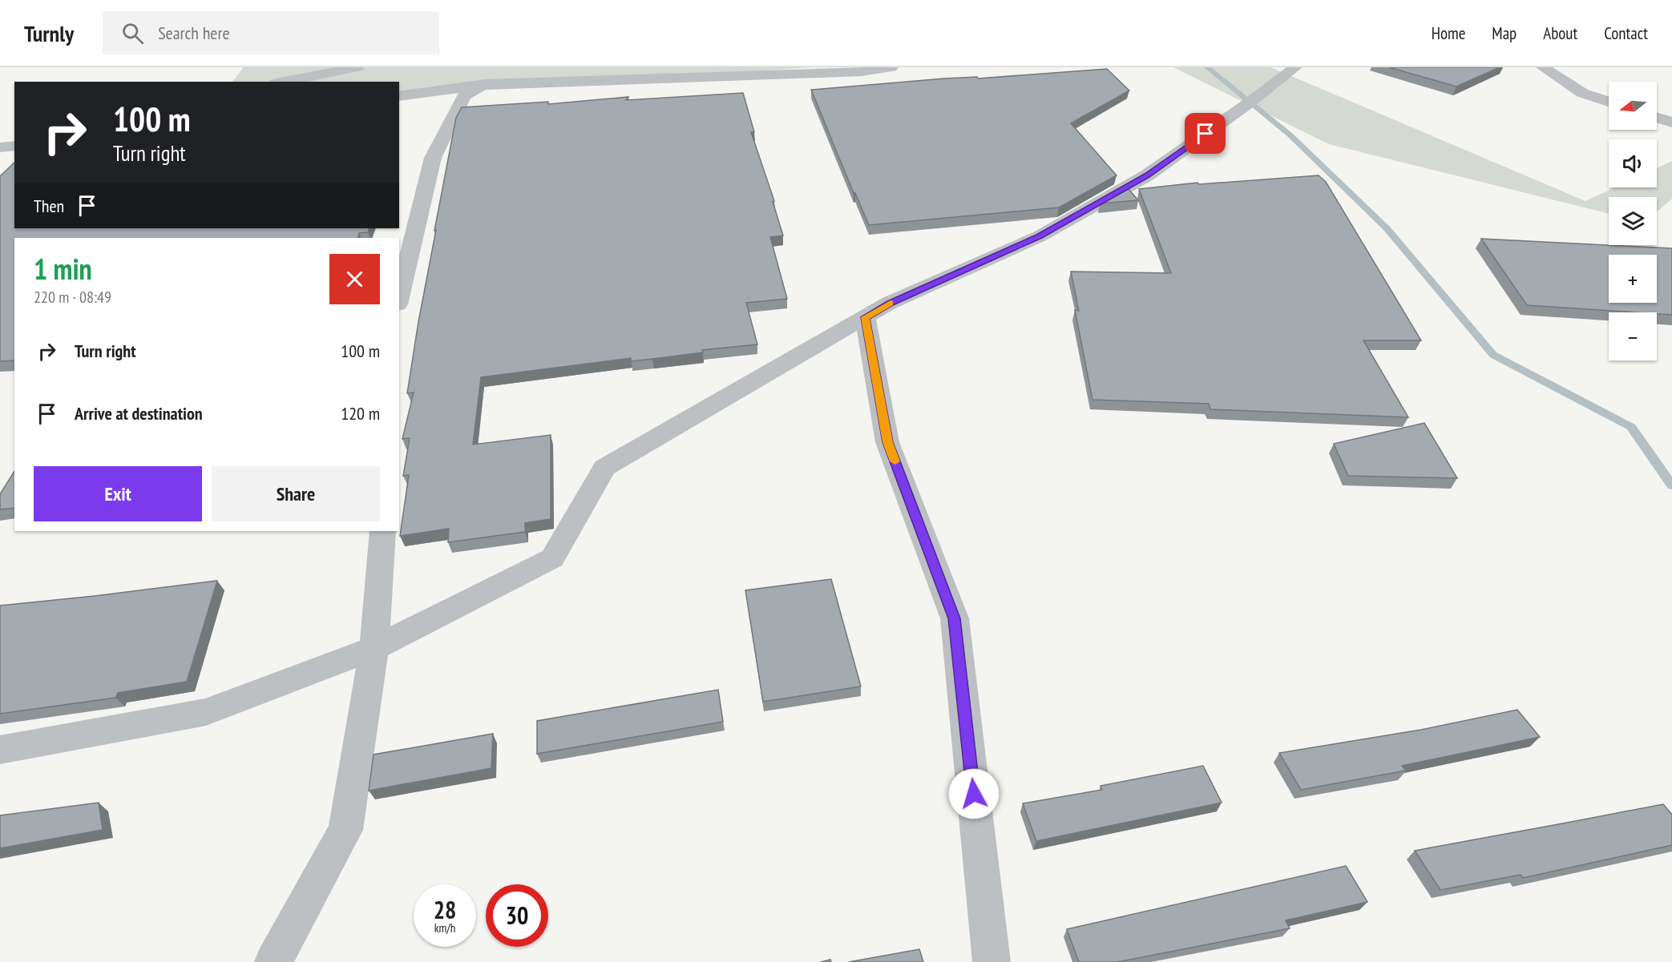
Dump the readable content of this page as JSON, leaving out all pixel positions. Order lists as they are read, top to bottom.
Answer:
{
  "north": "left",
  "page": {
    "header": "Turnly",
    "search": "Search here",
    "nav": [
      "Home",
      "Map",
      "About",
      "Contact"
    ],
    "map_buttons": ["+", "−"],
    "turn": ["100 m", "Turn right"],
    "then": "Then",
    "heading": ["1 min", "220 m · 08:49"],
    "list": [
      {
        "name": "Turn right",
        "value": "100 m"
      },
      {
        "name": "Arrive at destination",
        "value": "120 m"
      }
    ],
    "buttons": ["Exit", "Share"],
    "speed": "28 km/h",
    "limit": "30"
  }
}
